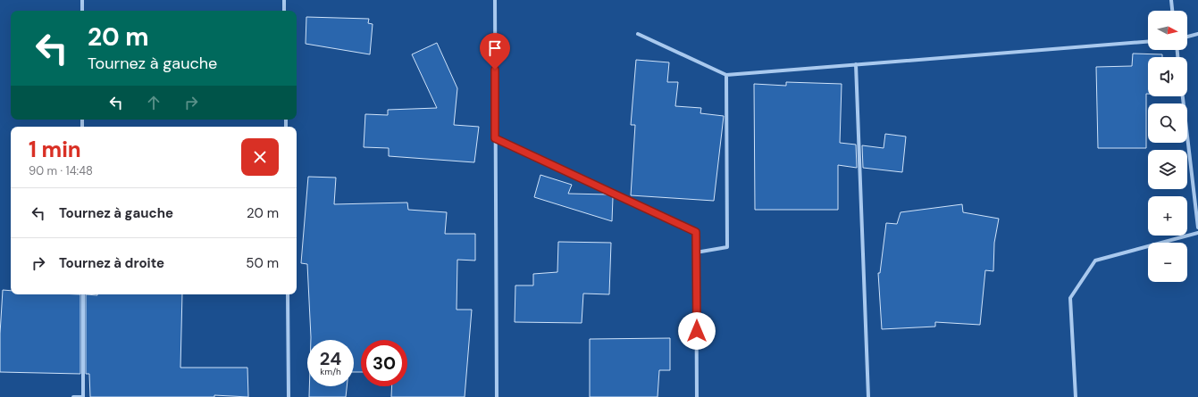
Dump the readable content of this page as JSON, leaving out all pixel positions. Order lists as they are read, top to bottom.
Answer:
{
  "north": "right",
  "page": {
    "map_buttons": ["+", "−"],
    "turn": ["20 m", "Tournez à gauche"],
    "heading": ["1 min", "90 m · 14:48"],
    "list": [
      {
        "name": "Tournez à gauche",
        "value": "20 m"
      },
      {
        "name": "Tournez à droite",
        "value": "50 m"
      }
    ],
    "speed": "24 km/h",
    "limit": "30"
  }
}
